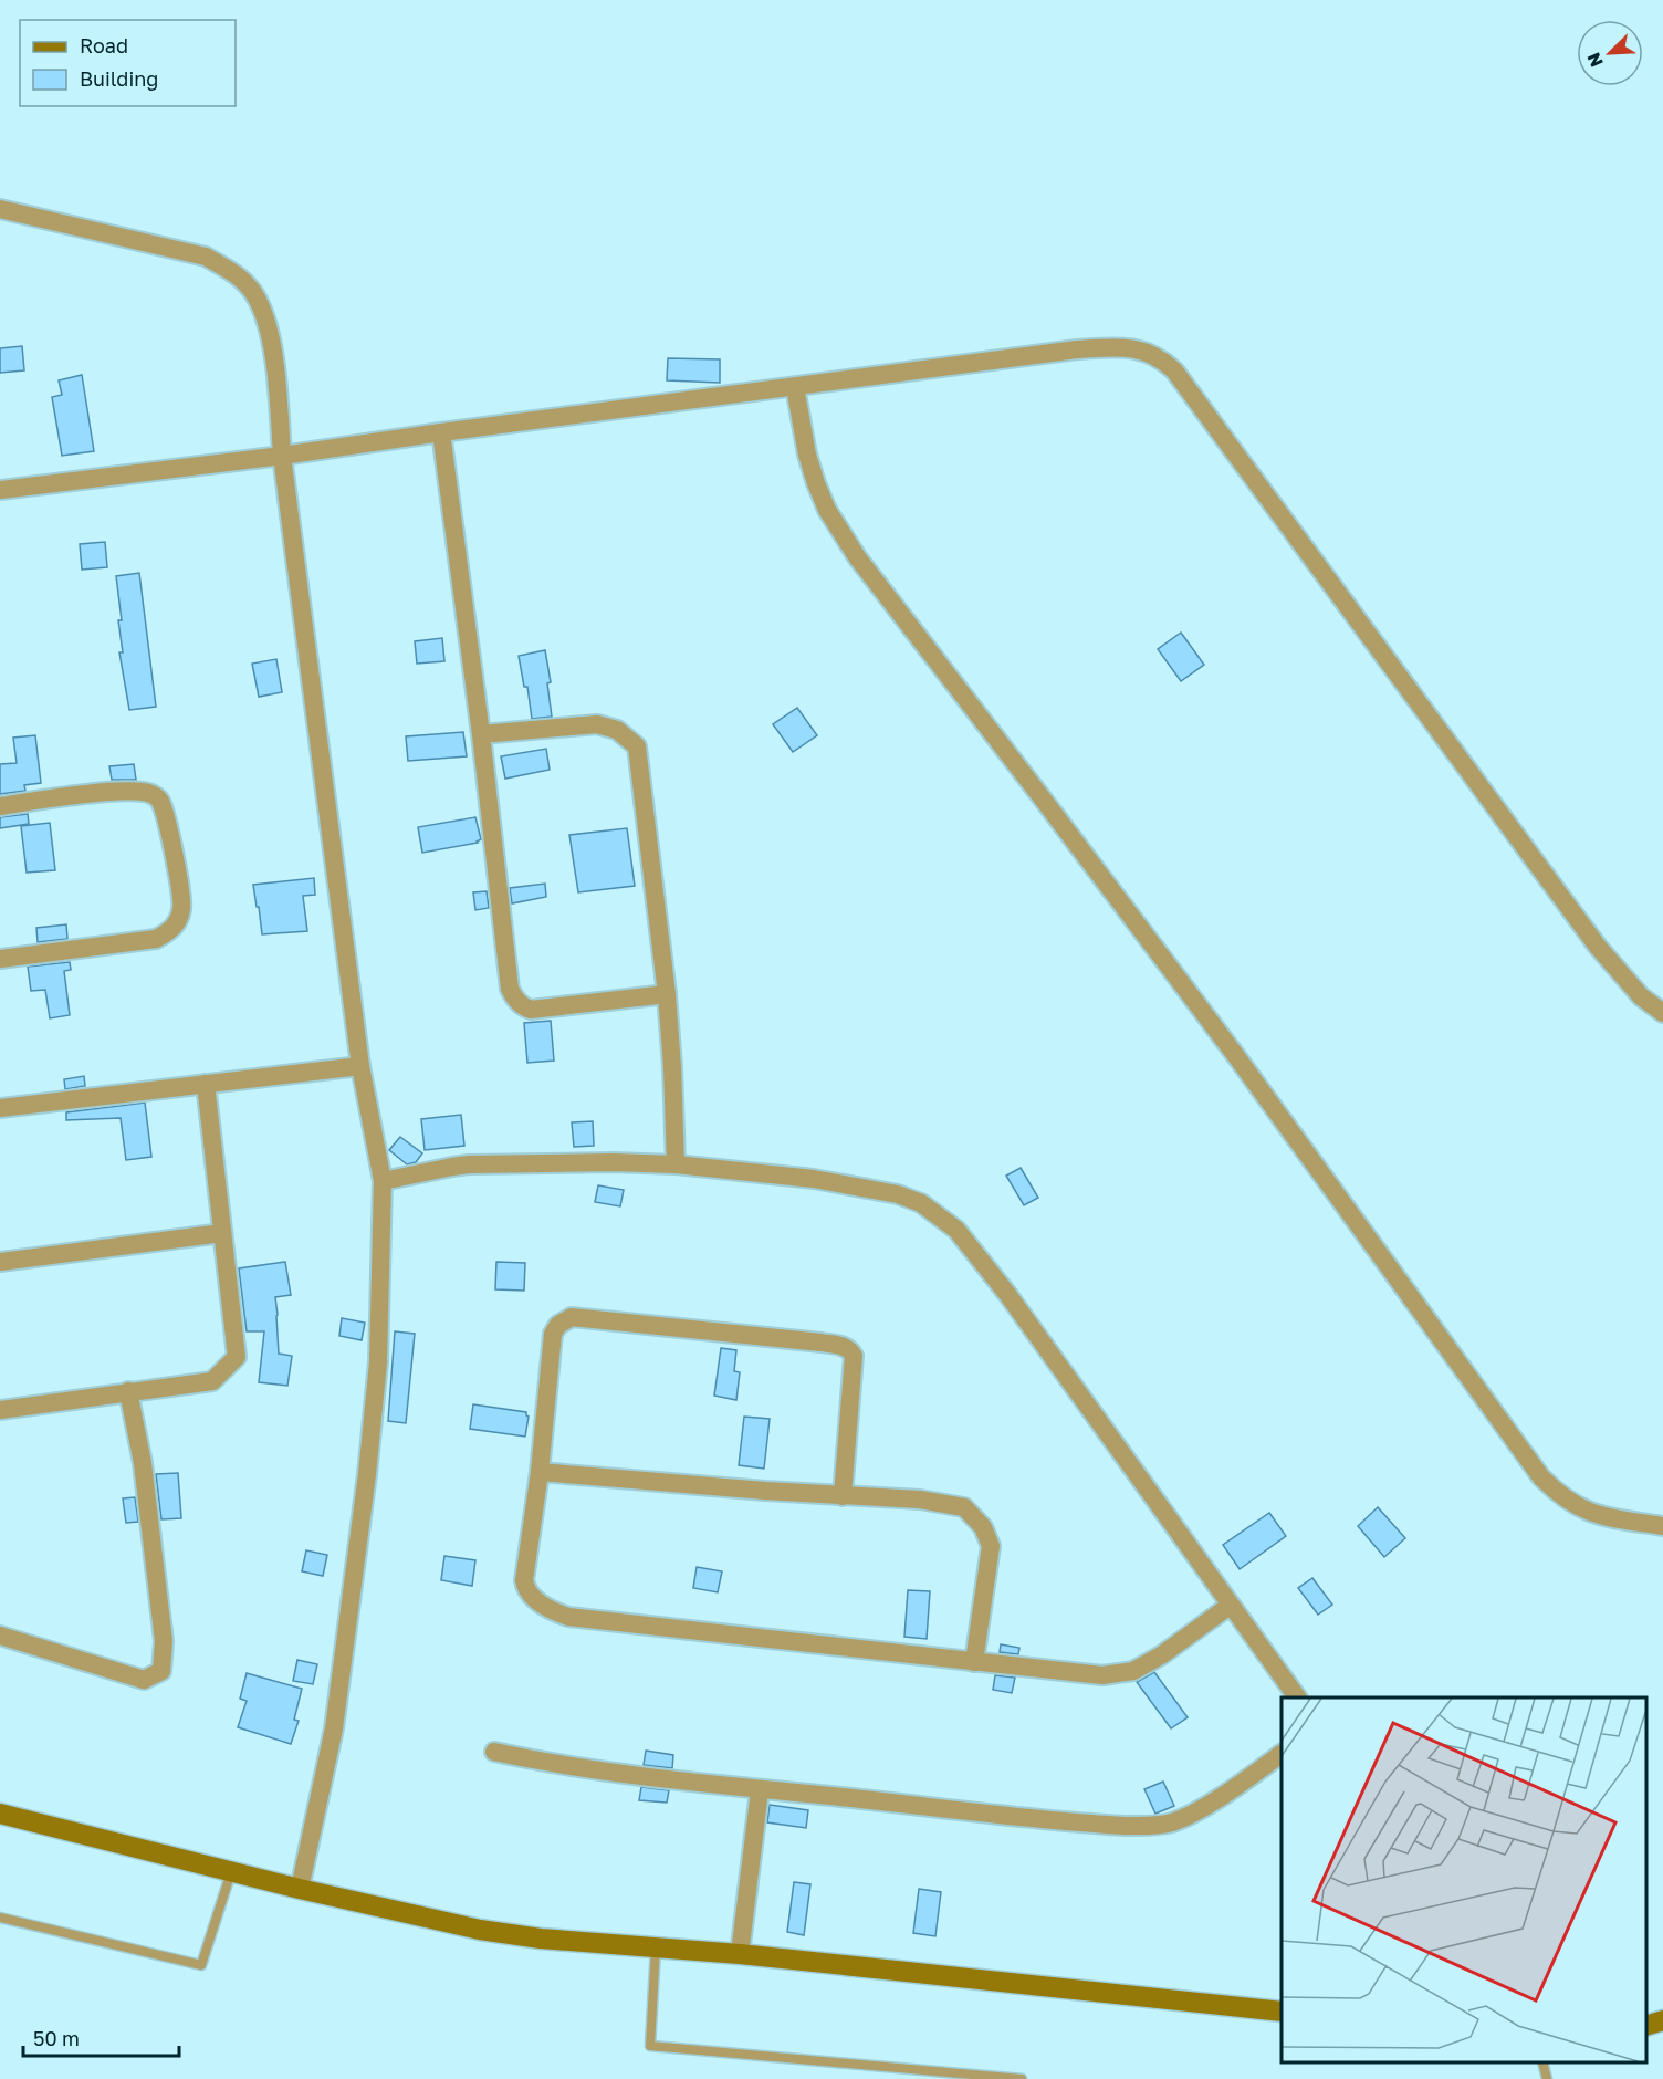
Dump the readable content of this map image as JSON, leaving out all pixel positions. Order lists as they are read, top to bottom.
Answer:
{
  "legend": ["Road", "Building"],
  "scale_bar": "50 m",
  "north": "bottom left"
}
